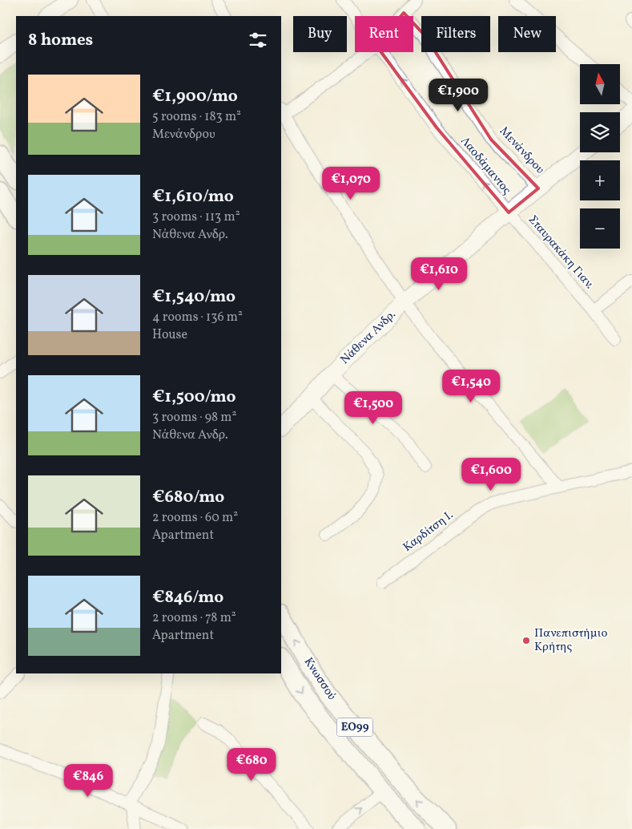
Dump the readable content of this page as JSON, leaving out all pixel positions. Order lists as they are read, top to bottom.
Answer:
{
  "streets": {
    "main road": ["Κνωσσού", "ΕΟ99"],
    "street": [
      "Μενάνδρου",
      "Λαοδάμαντος",
      "Σταυρακάκη Γιαν.",
      "Νάθενα Ανδρ.",
      "Καρδίτση Ι."
    ]
  },
  "crossings": [
    ["Μενάνδρου", "Νάθενα Ανδρ."],
    ["Λαοδάμαντος", "Σταυρακάκη Γιαν."],
    ["Λαοδάμαντος", "Νάθενα Ανδρ."],
    ["Σταυρακάκη Γιαν.", "Νάθενα Ανδρ."]
  ],
  "one_way": ["Λαοδάμαντος"],
  "places": ["Πανεπιστήμιο Κρήτης"],
  "north": "top",
  "page": {
    "chip": [
      "Buy",
      "Rent",
      "Filters",
      "New"
    ],
    "heading": "8 homes",
    "map_buttons": ["+", "−"],
    "list": [
      {
        "name": "€1,900/mo",
        "note": "5 rooms · 183 m² · Μενάνδρου"
      },
      {
        "name": "€1,610/mo",
        "note": "3 rooms · 113 m² · Νάθενα Ανδρ."
      },
      {
        "name": "€1,540/mo",
        "note": "4 rooms · 136 m² · House"
      },
      {
        "name": "€1,500/mo",
        "note": "3 rooms · 98 m² · Νάθενα Ανδρ."
      },
      {
        "name": "€680/mo",
        "note": "2 rooms · 60 m² · Apartment"
      },
      {
        "name": "€846/mo",
        "note": "2 rooms · 78 m² · Apartment"
      }
    ],
    "price": [
      "€1,900",
      "€1,070",
      "€1,610",
      "€1,540",
      "€1,500",
      "€1,600",
      "€680",
      "€846"
    ]
  }
}
